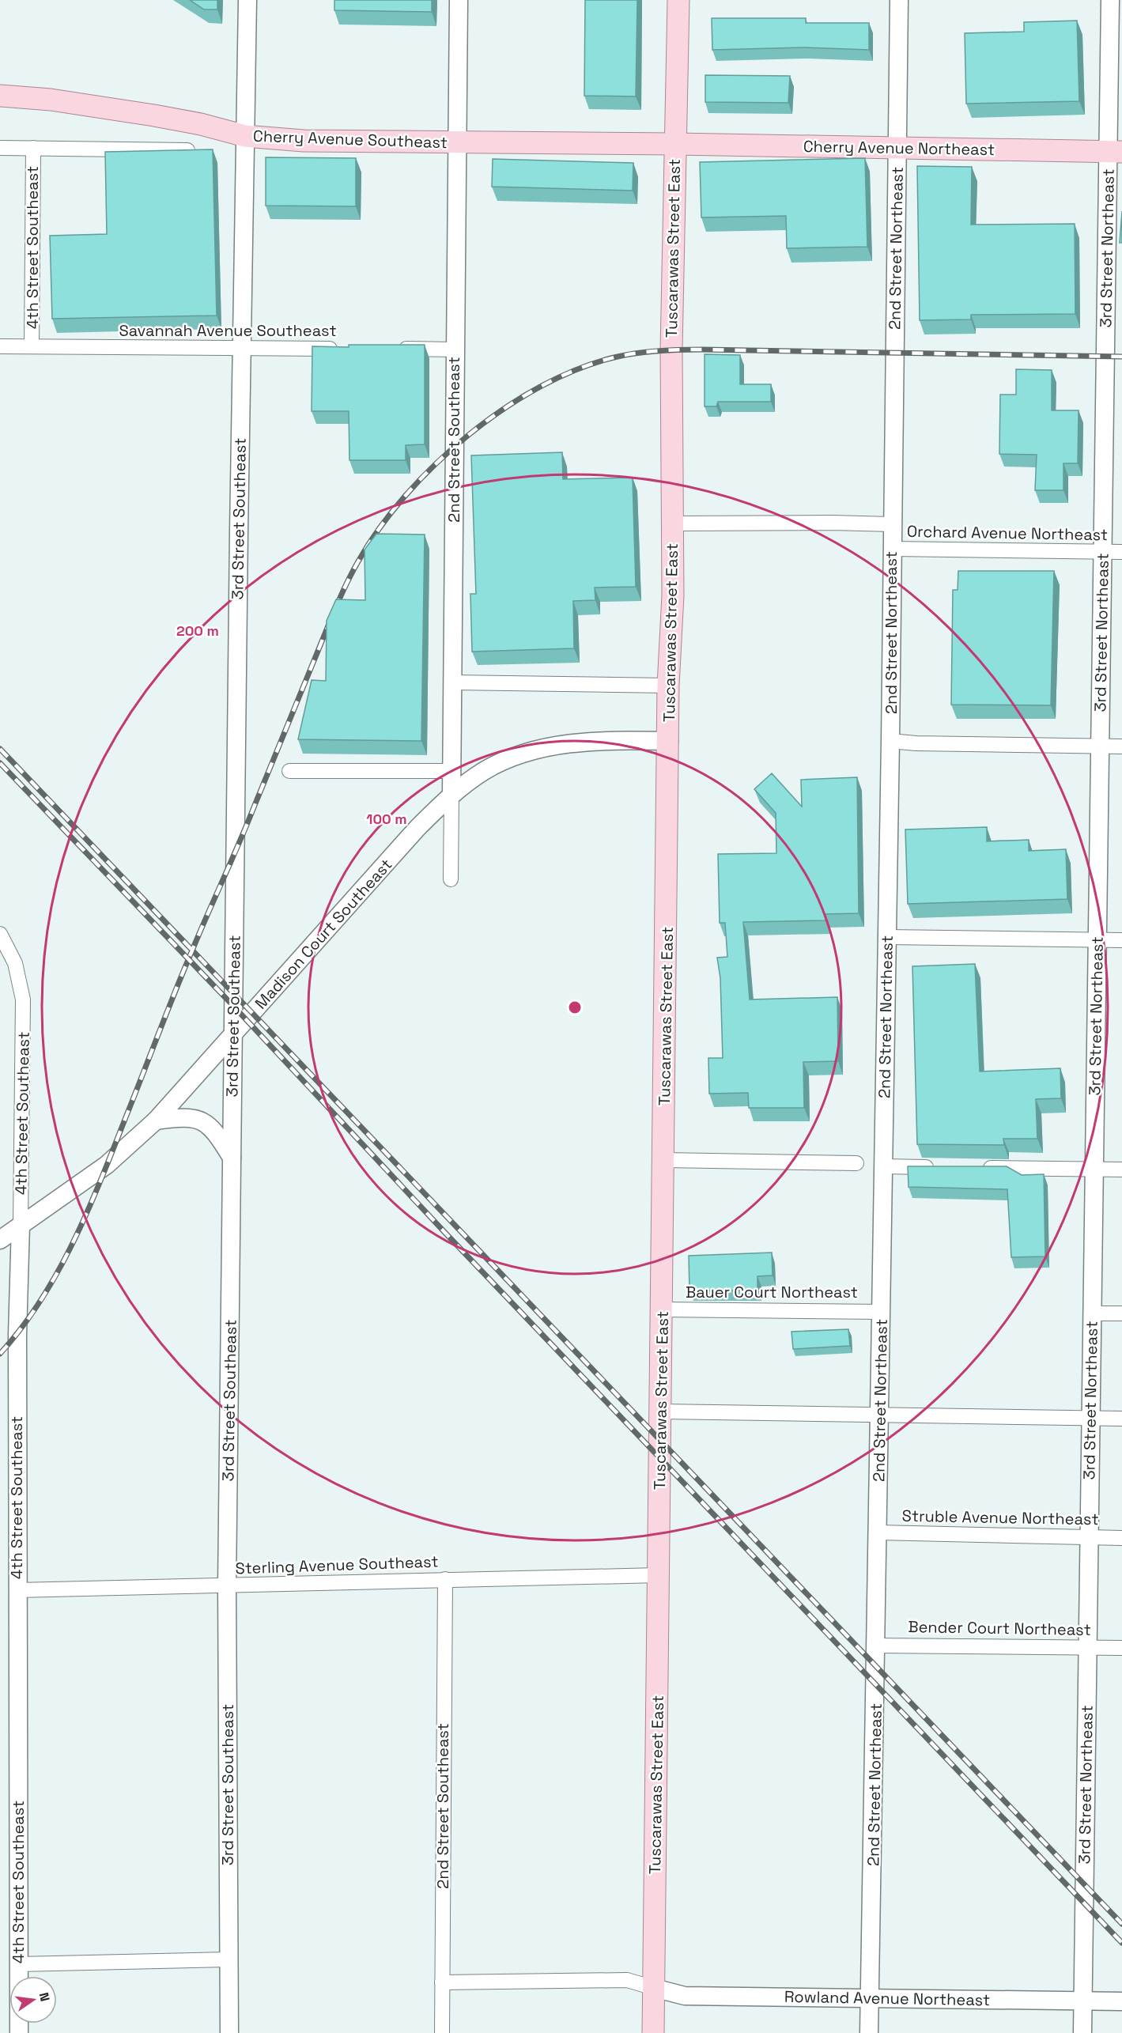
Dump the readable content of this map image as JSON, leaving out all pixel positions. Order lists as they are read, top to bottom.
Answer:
{
  "streets": {
    "main road": ["Cherry Avenue Southeast", "Cherry Avenue Northeast", "Tuscarawas Street East"],
    "street": [
      "4th Street Southeast",
      "2nd Street Northeast",
      "3rd Street Northeast",
      "Savannah Avenue Southeast",
      "2nd Street Southeast",
      "3rd Street Southeast",
      "Orchard Avenue Northeast",
      "Madison Court Southeast",
      "Bauer Court Northeast",
      "Struble Avenue Northeast",
      "Sterling Avenue Southeast",
      "Bender Court Northeast",
      "Rowland Avenue Northeast"
    ]
  },
  "crossings": [
    ["Cherry Avenue Southeast", "Cherry Avenue Northeast"],
    ["Cherry Avenue Southeast", "Tuscarawas Street East"],
    ["Cherry Avenue Southeast", "2nd Street Southeast"],
    ["Cherry Avenue Southeast", "3rd Street Southeast"],
    ["Cherry Avenue Northeast", "Tuscarawas Street East"],
    ["Cherry Avenue Northeast", "2nd Street Northeast"],
    ["Cherry Avenue Northeast", "3rd Street Northeast"],
    ["4th Street Southeast", "Savannah Avenue Southeast"],
    ["4th Street Southeast", "Madison Court Southeast"],
    ["4th Street Southeast", "Sterling Avenue Southeast"],
    ["Tuscarawas Street East", "Orchard Avenue Northeast"],
    ["Tuscarawas Street East", "Madison Court Southeast"],
    ["Tuscarawas Street East", "Bauer Court Northeast"],
    ["Tuscarawas Street East", "Sterling Avenue Southeast"],
    ["Tuscarawas Street East", "Rowland Avenue Northeast"],
    ["2nd Street Northeast", "Orchard Avenue Northeast"],
    ["2nd Street Northeast", "Bauer Court Northeast"],
    ["2nd Street Northeast", "Struble Avenue Northeast"],
    ["2nd Street Northeast", "Bender Court Northeast"],
    ["2nd Street Northeast", "Rowland Avenue Northeast"],
    ["3rd Street Northeast", "Orchard Avenue Northeast"],
    ["3rd Street Northeast", "Struble Avenue Northeast"],
    ["3rd Street Northeast", "Bender Court Northeast"],
    ["3rd Street Northeast", "Rowland Avenue Northeast"],
    ["Savannah Avenue Southeast", "3rd Street Southeast"],
    ["2nd Street Southeast", "Madison Court Southeast"],
    ["2nd Street Southeast", "Sterling Avenue Southeast"],
    ["3rd Street Southeast", "Madison Court Southeast"],
    ["3rd Street Southeast", "Sterling Avenue Southeast"]
  ],
  "north": "right",
  "rings": ["200 m", "100 m"]
}
